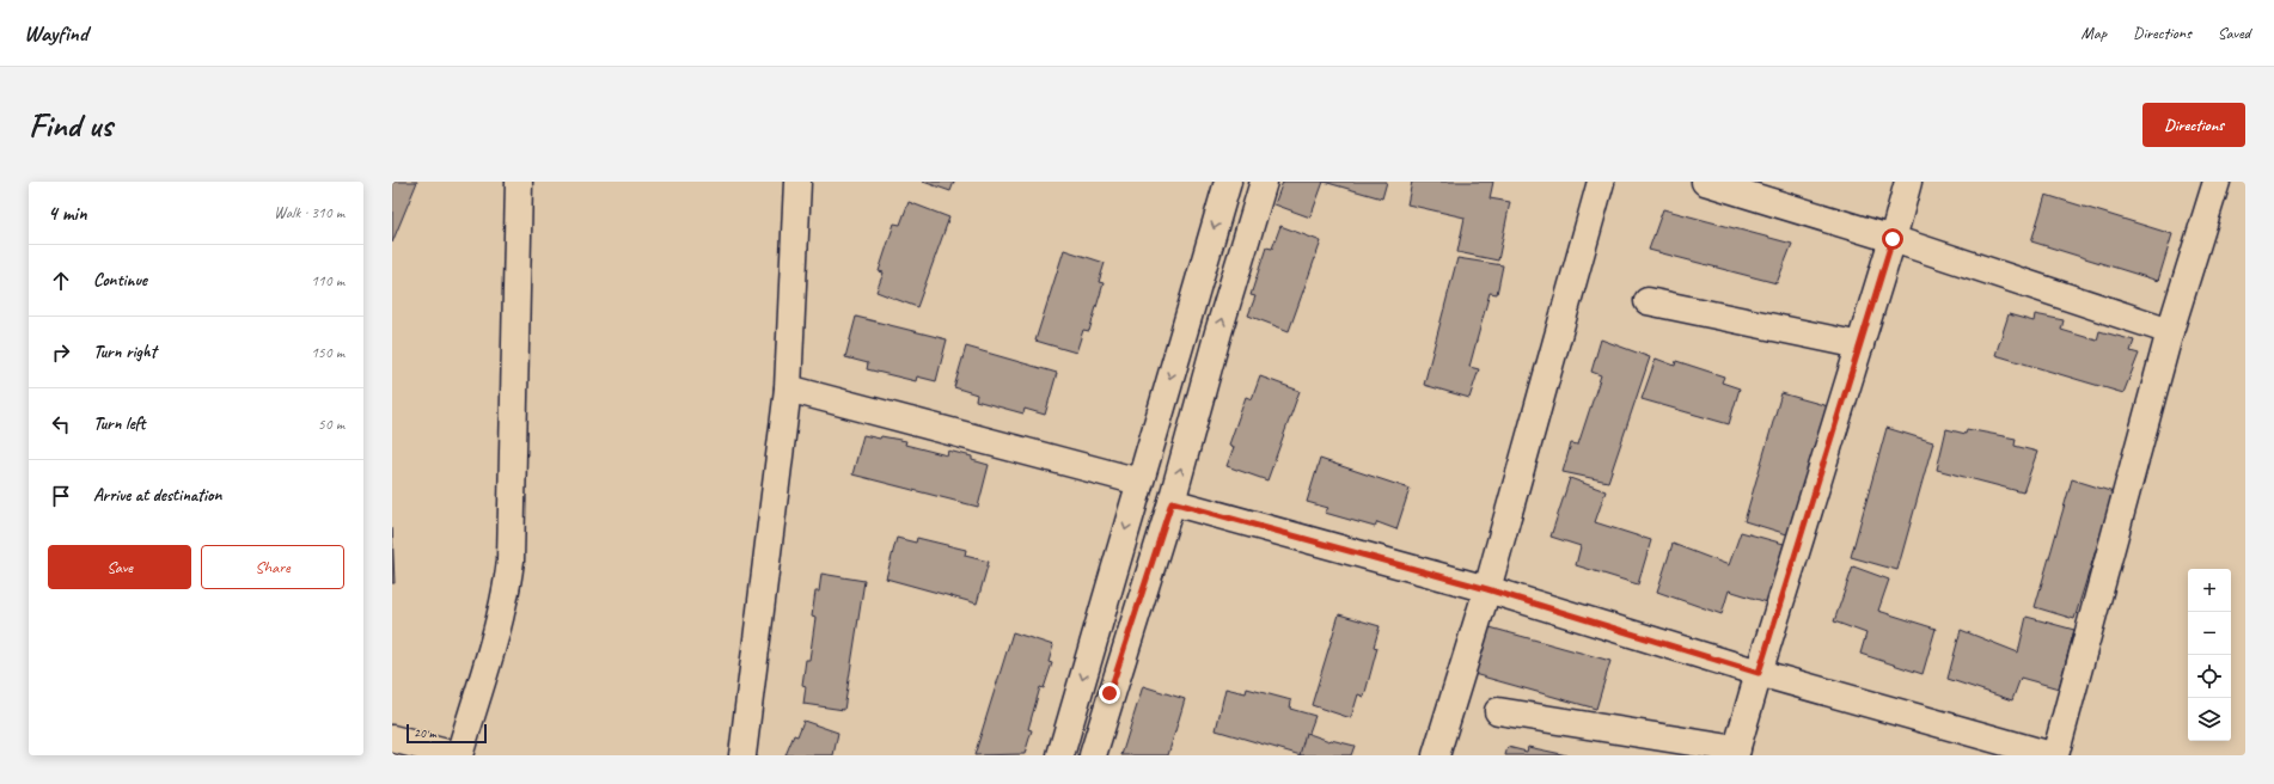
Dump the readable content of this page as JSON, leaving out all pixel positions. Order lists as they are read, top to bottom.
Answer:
{
  "scale_bar": "20 m",
  "page": {
    "header": "Wayfind",
    "nav": ["Map", "Directions", "Saved"],
    "buttons": [
      "Directions",
      ["Save", "Share"]
    ],
    "title": "Find us",
    "heading": ["4 min", "Walk · 310 m"],
    "list": [
      ["Continue", "110 m"],
      ["Turn right", "150 m"],
      ["Turn left", "50 m"],
      "Arrive at destination"
    ],
    "map_buttons": ["+", "−"],
    "scale": "20 m"
  }
}
